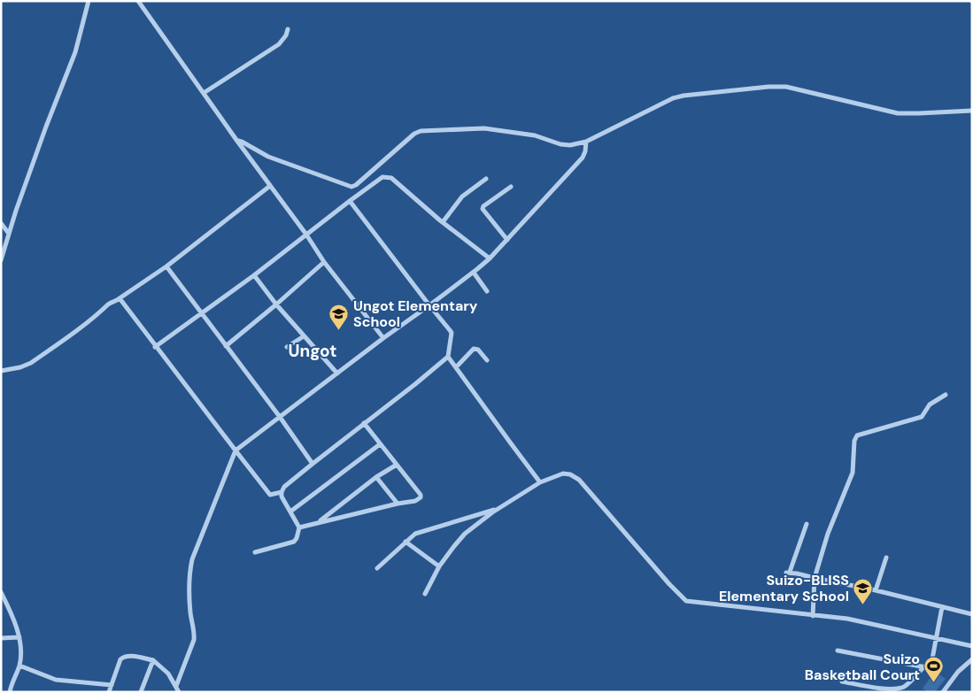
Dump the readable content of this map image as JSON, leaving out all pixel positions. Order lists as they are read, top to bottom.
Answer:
{
  "districts": ["Ungot"],
  "places": {
    "school or university": ["Ungot Elementary School", "Suizo-BLISS Elementary School"],
    "sports": ["Suizo Basketball Court"]
  }
}
